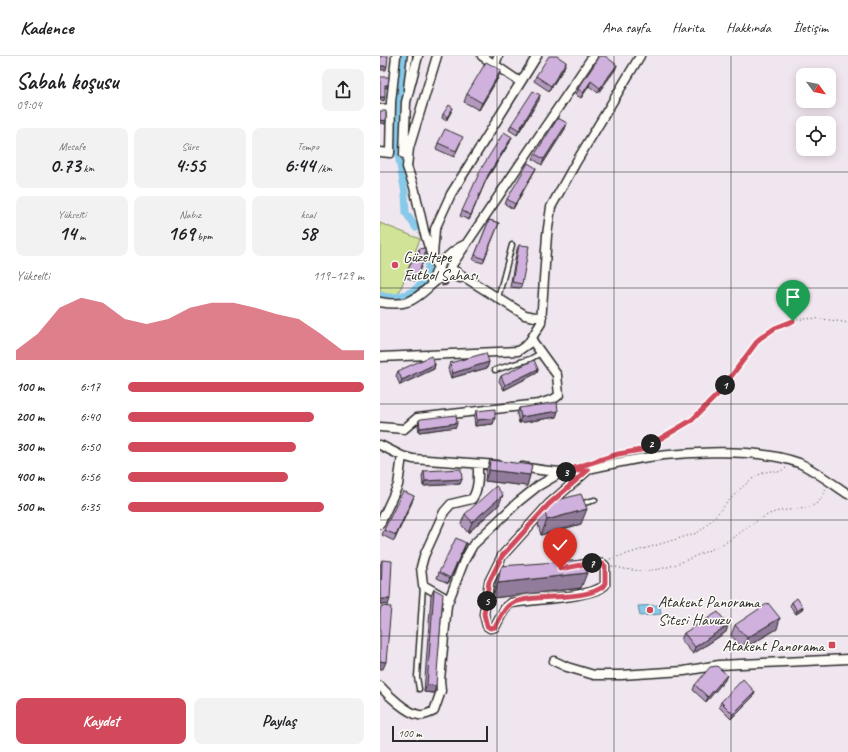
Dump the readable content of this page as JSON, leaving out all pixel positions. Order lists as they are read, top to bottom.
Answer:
{
  "places": {
    "other": ["Güzeltepe Futbol Sahası", "Atakent Panorama Sitesi Havuzu"],
    "transit": ["Atakent Panorama"]
  },
  "scale_bar": "100 m",
  "north": "bottom right",
  "page": {
    "header": "Kadence",
    "nav": [
      "Ana sayfa",
      "Harita",
      "Hakkında",
      "İletişim"
    ],
    "heading": ["Sabah koşusu", "09:04"],
    "stats": [
      ["Mesafe", "0.73 km"],
      ["Süre", "4:55"],
      ["Tempo", "6:44 /km"],
      ["Yükselti", "14 m"],
      ["Nabız", "169 bpm"],
      ["kcal", "58"]
    ],
    "chart": ["Yükselti", "119–129 m"],
    "list": [
      {
        "name": "100 m",
        "note": "6:17"
      },
      {
        "name": "200 m",
        "note": "6:40"
      },
      {
        "name": "300 m",
        "note": "6:50"
      },
      {
        "name": "400 m",
        "note": "6:56"
      },
      {
        "name": "500 m",
        "note": "6:35"
      }
    ],
    "pins": [
      "1",
      "2",
      "3",
      "7",
      "5"
    ],
    "buttons": ["Kaydet", "Paylaş"],
    "scale": "100 m"
  }
}
